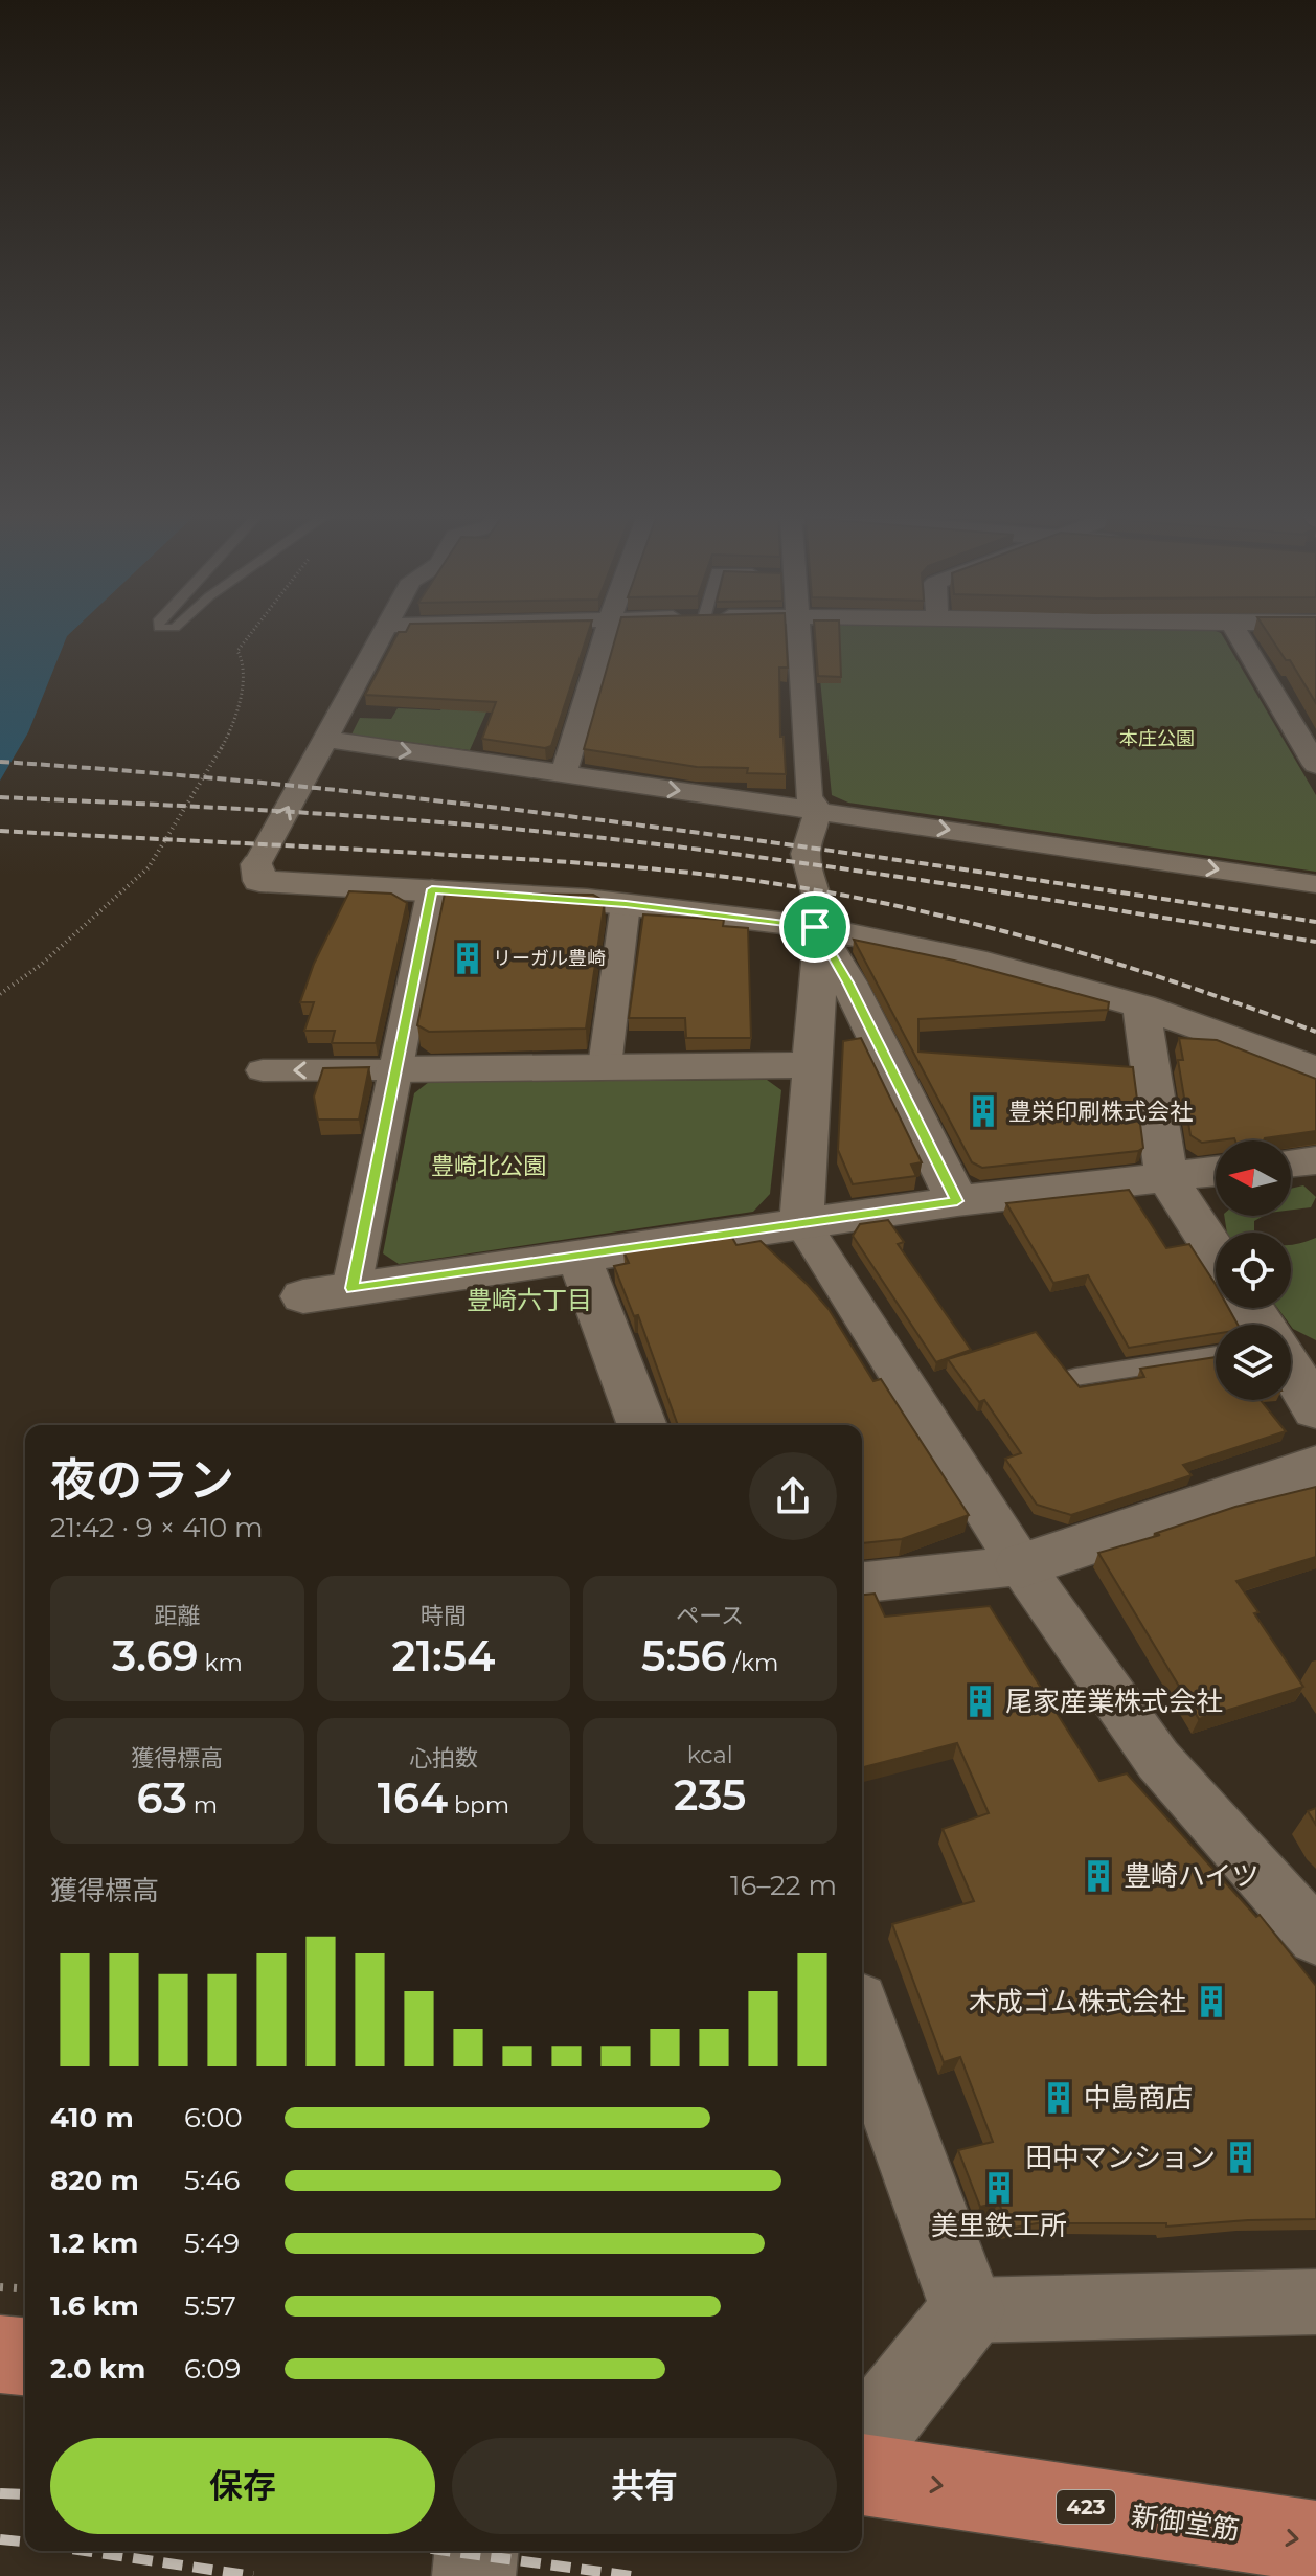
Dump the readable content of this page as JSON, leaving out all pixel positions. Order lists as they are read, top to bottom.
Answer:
{
  "streets": {
    "highway": ["423", "新御堂筋"]
  },
  "one_way": ["新御堂筋"],
  "districts": ["豊崎六丁目"],
  "parks": ["本庄公園", "豊崎北公園"],
  "places": {
    "building": [
      "リーガル豊崎",
      "豊栄印刷株式会社",
      "尾家産業株式会社",
      "豊崎ハイツ",
      "木成ゴム株式会社",
      "中島商店",
      "田中マンション",
      "美里鉄工所"
    ]
  },
  "north": "left",
  "page": {
    "heading": ["夜のラン", "21:42 · 9 × 410 m"],
    "stats": [
      ["距離", "3.69 km"],
      ["時間", "21:54"],
      ["ペース", "5:56 /km"],
      ["獲得標高", "63 m"],
      ["心拍数", "164 bpm"],
      ["kcal", "235"]
    ],
    "chart": ["獲得標高", "16–22 m"],
    "list": [
      {
        "name": "410 m",
        "note": "6:00"
      },
      {
        "name": "820 m",
        "note": "5:46"
      },
      {
        "name": "1.2 km",
        "note": "5:49"
      },
      {
        "name": "1.6 km",
        "note": "5:57"
      },
      {
        "name": "2.0 km",
        "note": "6:09"
      }
    ],
    "buttons": ["保存", "共有"]
  }
}
